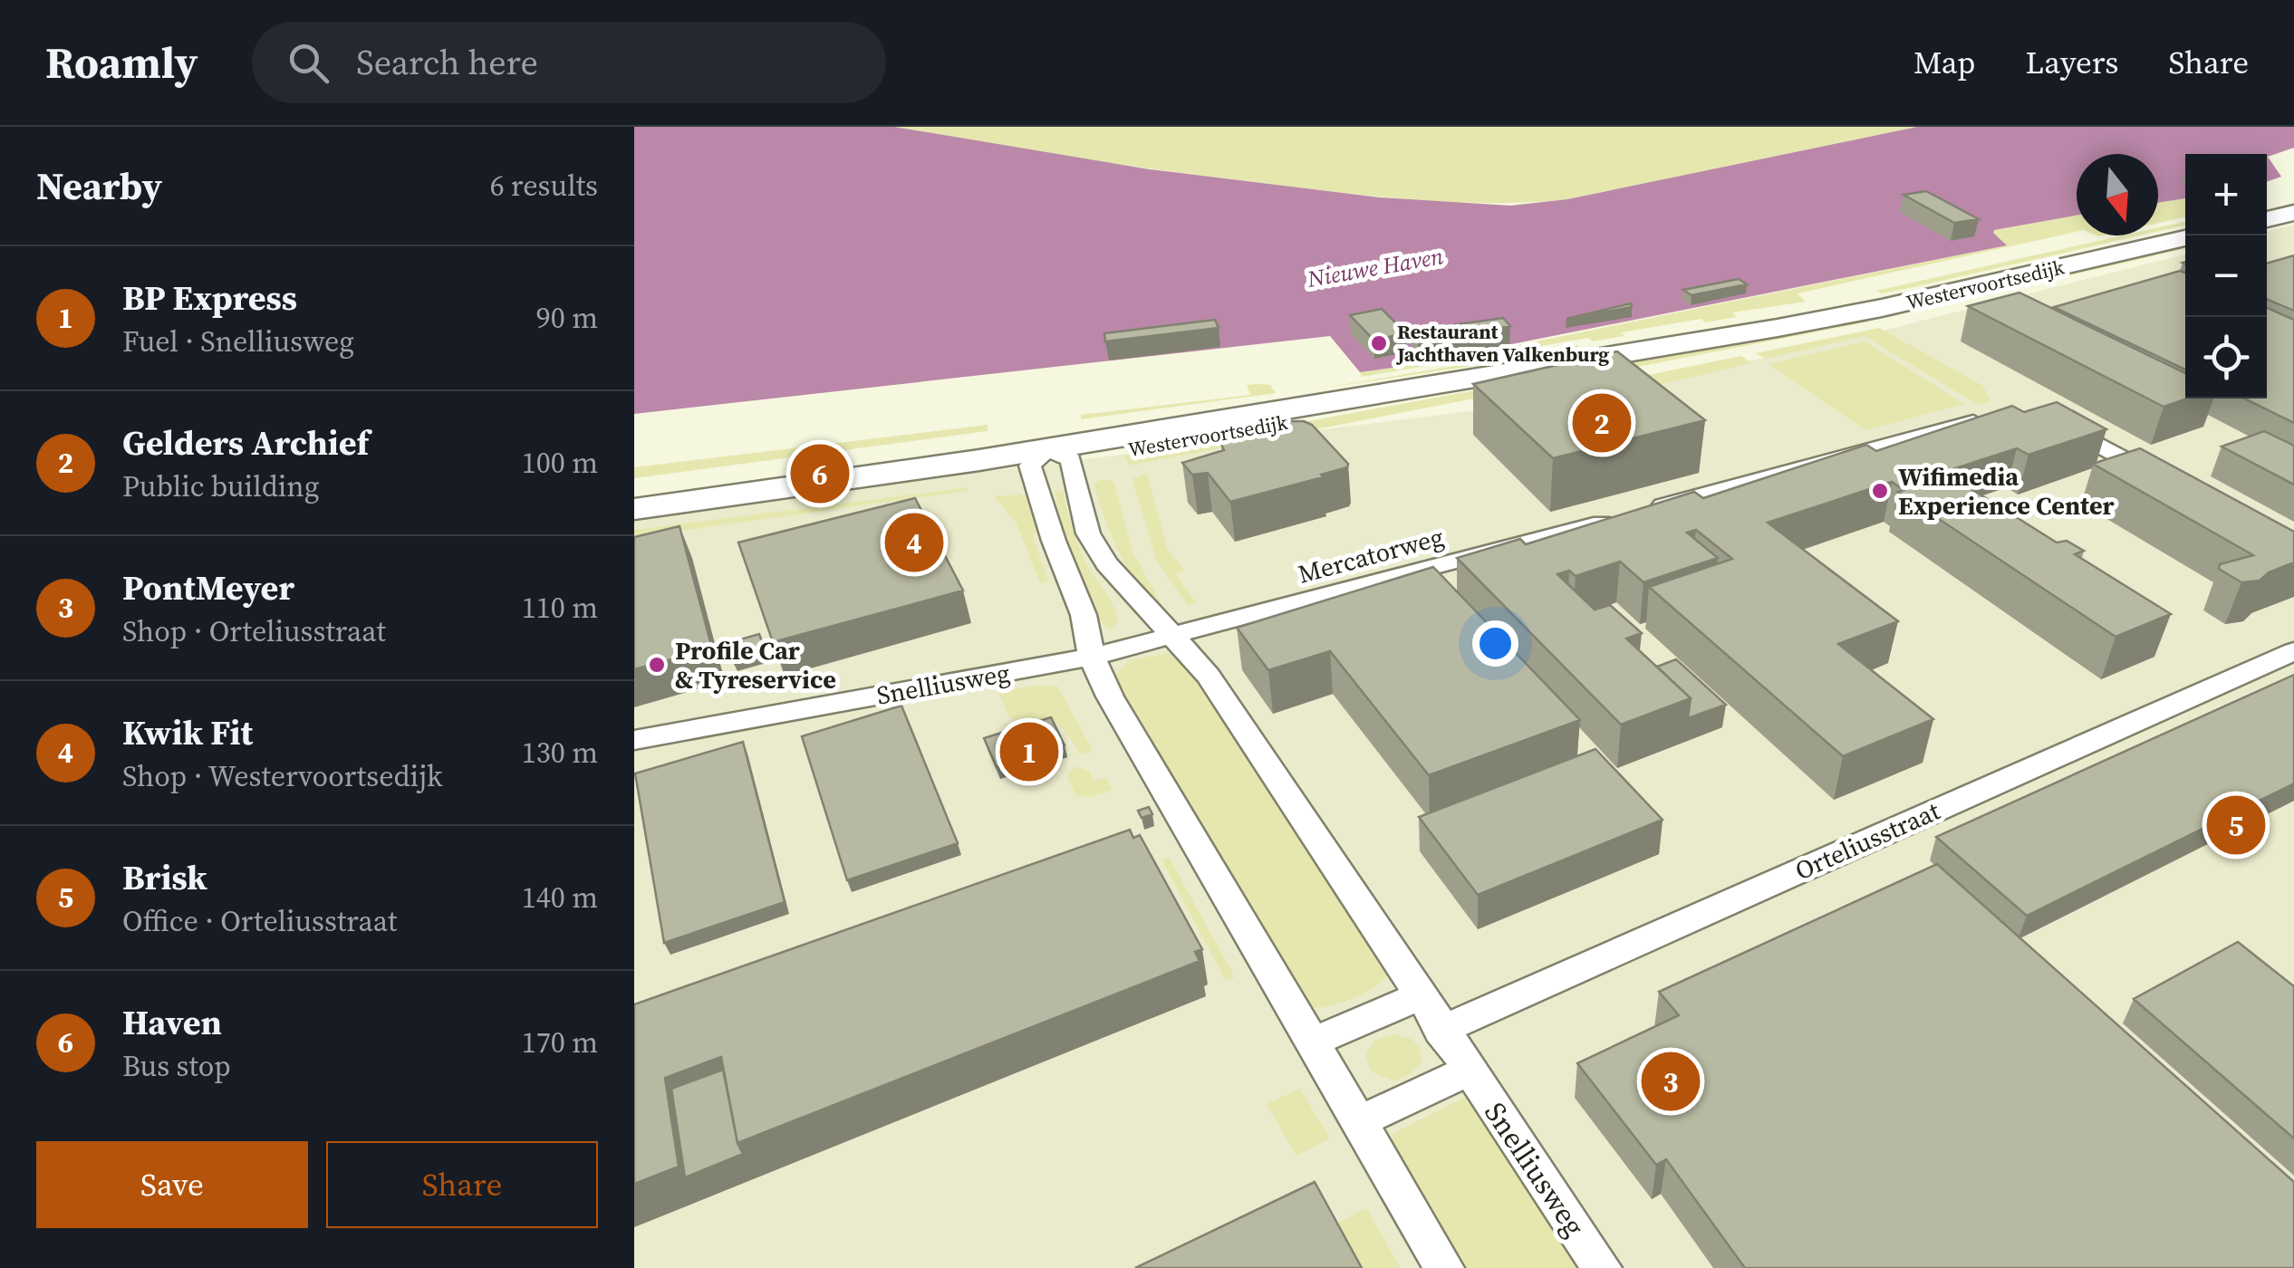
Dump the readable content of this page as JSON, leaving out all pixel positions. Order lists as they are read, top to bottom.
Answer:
{
  "streets": {
    "main road": ["Westervoortsedijk"],
    "street": ["Mercatorweg", "Snelliusweg", "Orteliusstraat"]
  },
  "crossings": [
    ["Westervoortsedijk", "Snelliusweg"],
    ["Mercatorweg", "Snelliusweg"],
    ["Snelliusweg", "Orteliusstraat"]
  ],
  "water": ["Nieuwe Haven"],
  "places": ["Restaurant Jachthaven Valkenburg", "Wifimedia Experience Center", "Profile Car & Tyreservice"],
  "north": "bottom",
  "page": {
    "header": "Roamly",
    "search": "Search here",
    "nav": ["Map", "Layers", "Share"],
    "heading": ["Nearby", "6 results"],
    "map_buttons": ["+", "−"],
    "list": [
      {
        "mark": "1",
        "name": "BP Express",
        "note": "Fuel · Snelliusweg",
        "value": "90 m"
      },
      {
        "mark": "2",
        "name": "Gelders Archief",
        "note": "Public building",
        "value": "100 m"
      },
      {
        "mark": "3",
        "name": "PontMeyer",
        "note": "Shop · Orteliusstraat",
        "value": "110 m"
      },
      {
        "mark": "4",
        "name": "Kwik Fit",
        "note": "Shop · Westervoortsedijk",
        "value": "130 m"
      },
      {
        "mark": "5",
        "name": "Brisk",
        "note": "Office · Orteliusstraat",
        "value": "140 m"
      },
      {
        "mark": "6",
        "name": "Haven",
        "note": "Bus stop",
        "value": "170 m"
      }
    ],
    "pins": [
      "2",
      "6",
      "4",
      "1",
      "5",
      "3"
    ],
    "buttons": ["Save", "Share"]
  }
}
